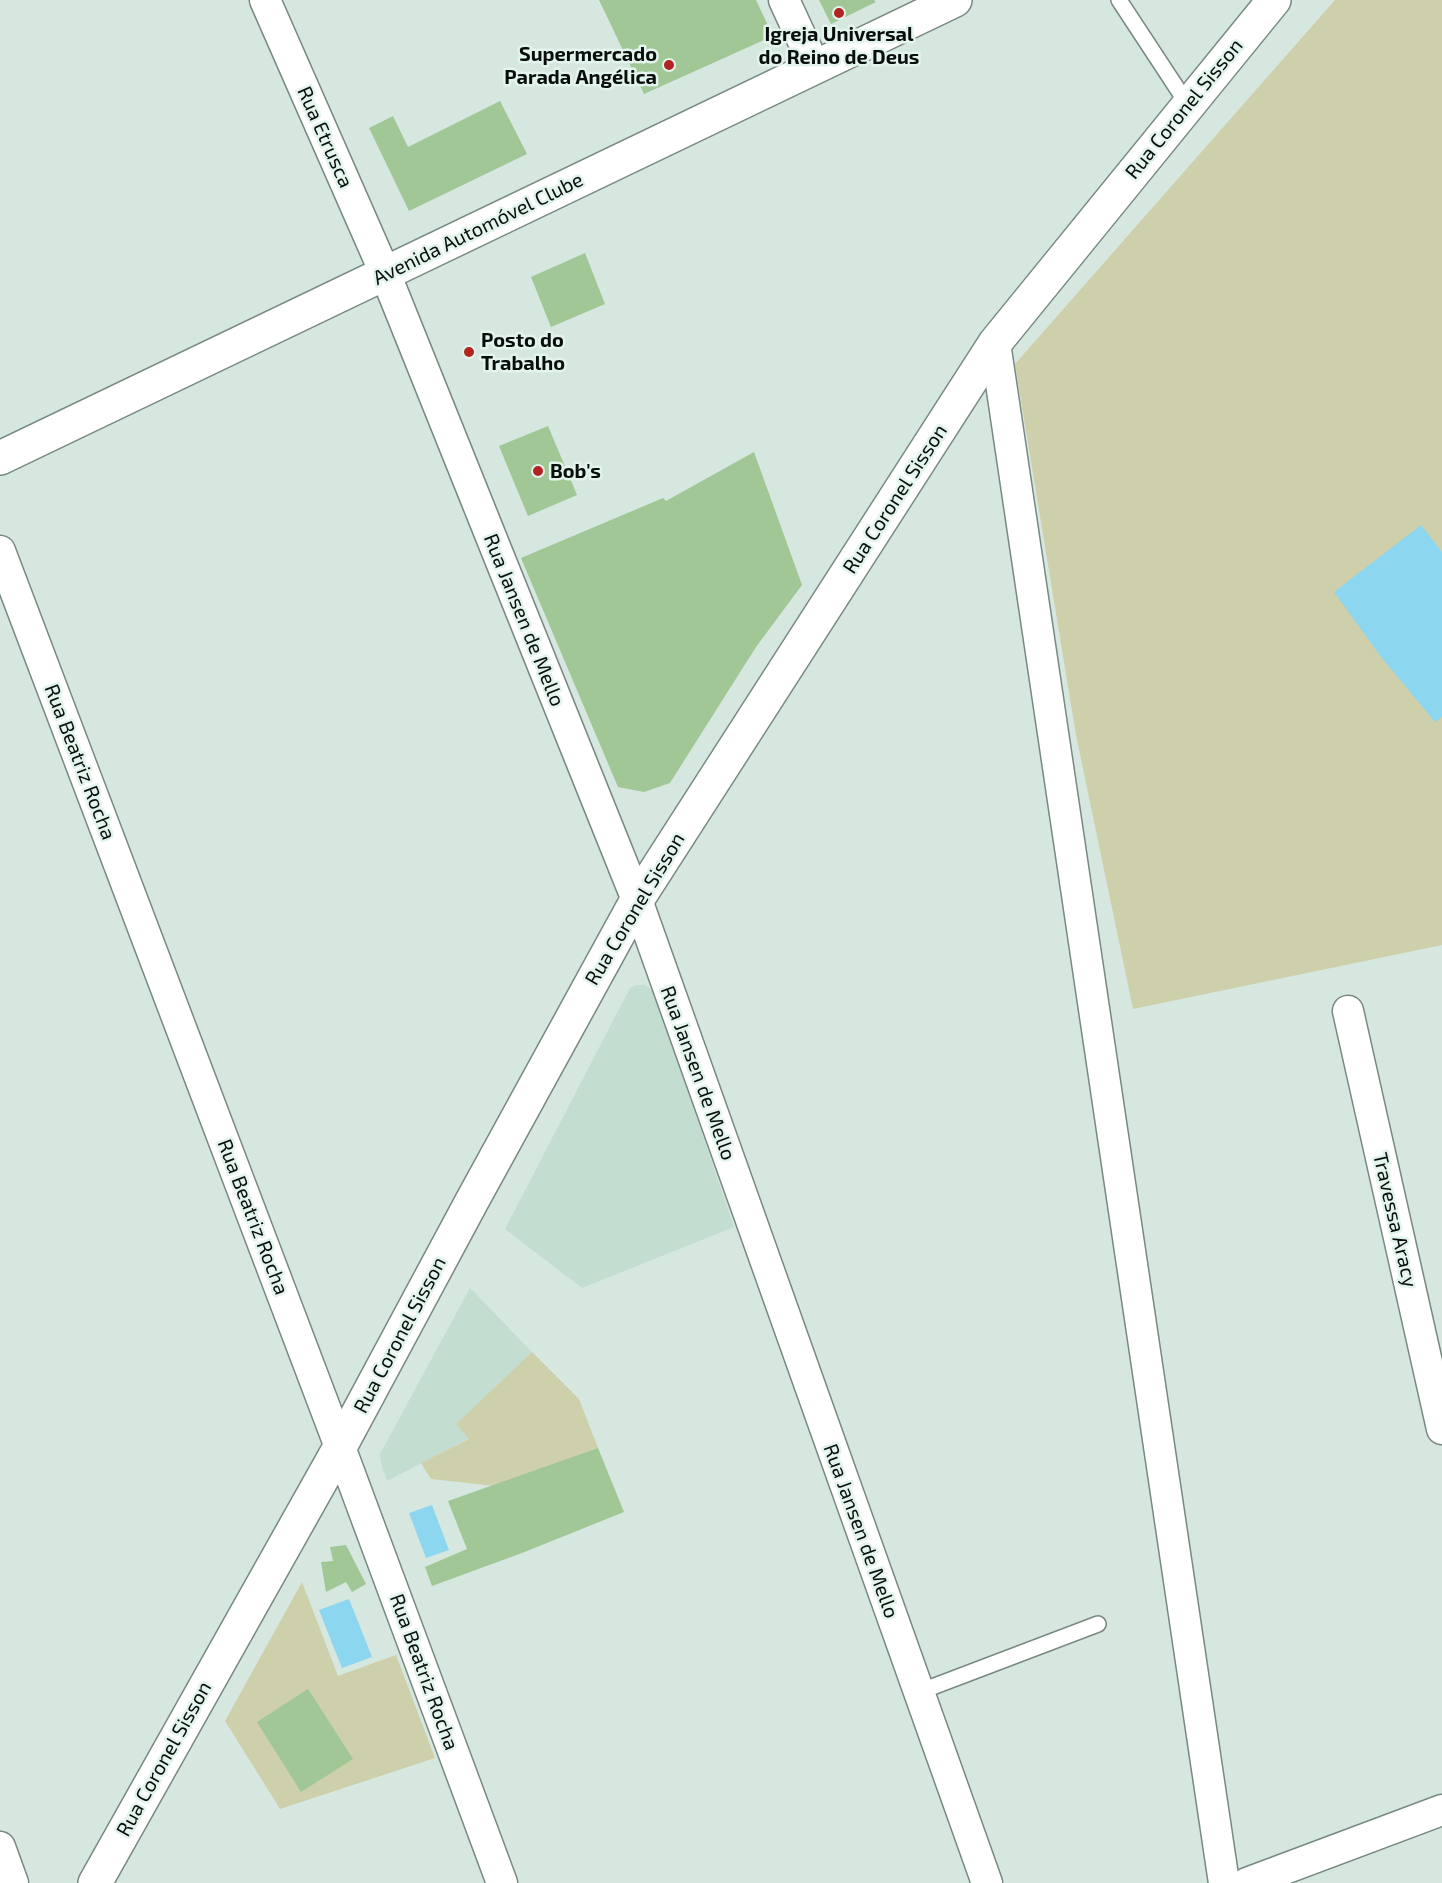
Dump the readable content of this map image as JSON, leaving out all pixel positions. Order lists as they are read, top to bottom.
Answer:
{
  "streets": {
    "main road": ["Rua Coronel Sisson", "Avenida Automóvel Clube"],
    "street": [
      "Rua Etrusca",
      "Rua Jansen de Mello",
      "Rua Beatriz Rocha",
      "Travessa Aracy"
    ]
  },
  "crossings": [
    ["Rua Coronel Sisson", "Rua Jansen de Mello"],
    ["Rua Coronel Sisson", "Rua Beatriz Rocha"],
    ["Rua Etrusca", "Avenida Automóvel Clube"],
    ["Rua Etrusca", "Rua Jansen de Mello"],
    ["Avenida Automóvel Clube", "Rua Jansen de Mello"]
  ],
  "places": [
    "Igreja Universal do Reino de Deus",
    "Supermercado Parada Angélica",
    "Posto do Trabalho",
    "Bob's"
  ]
}
